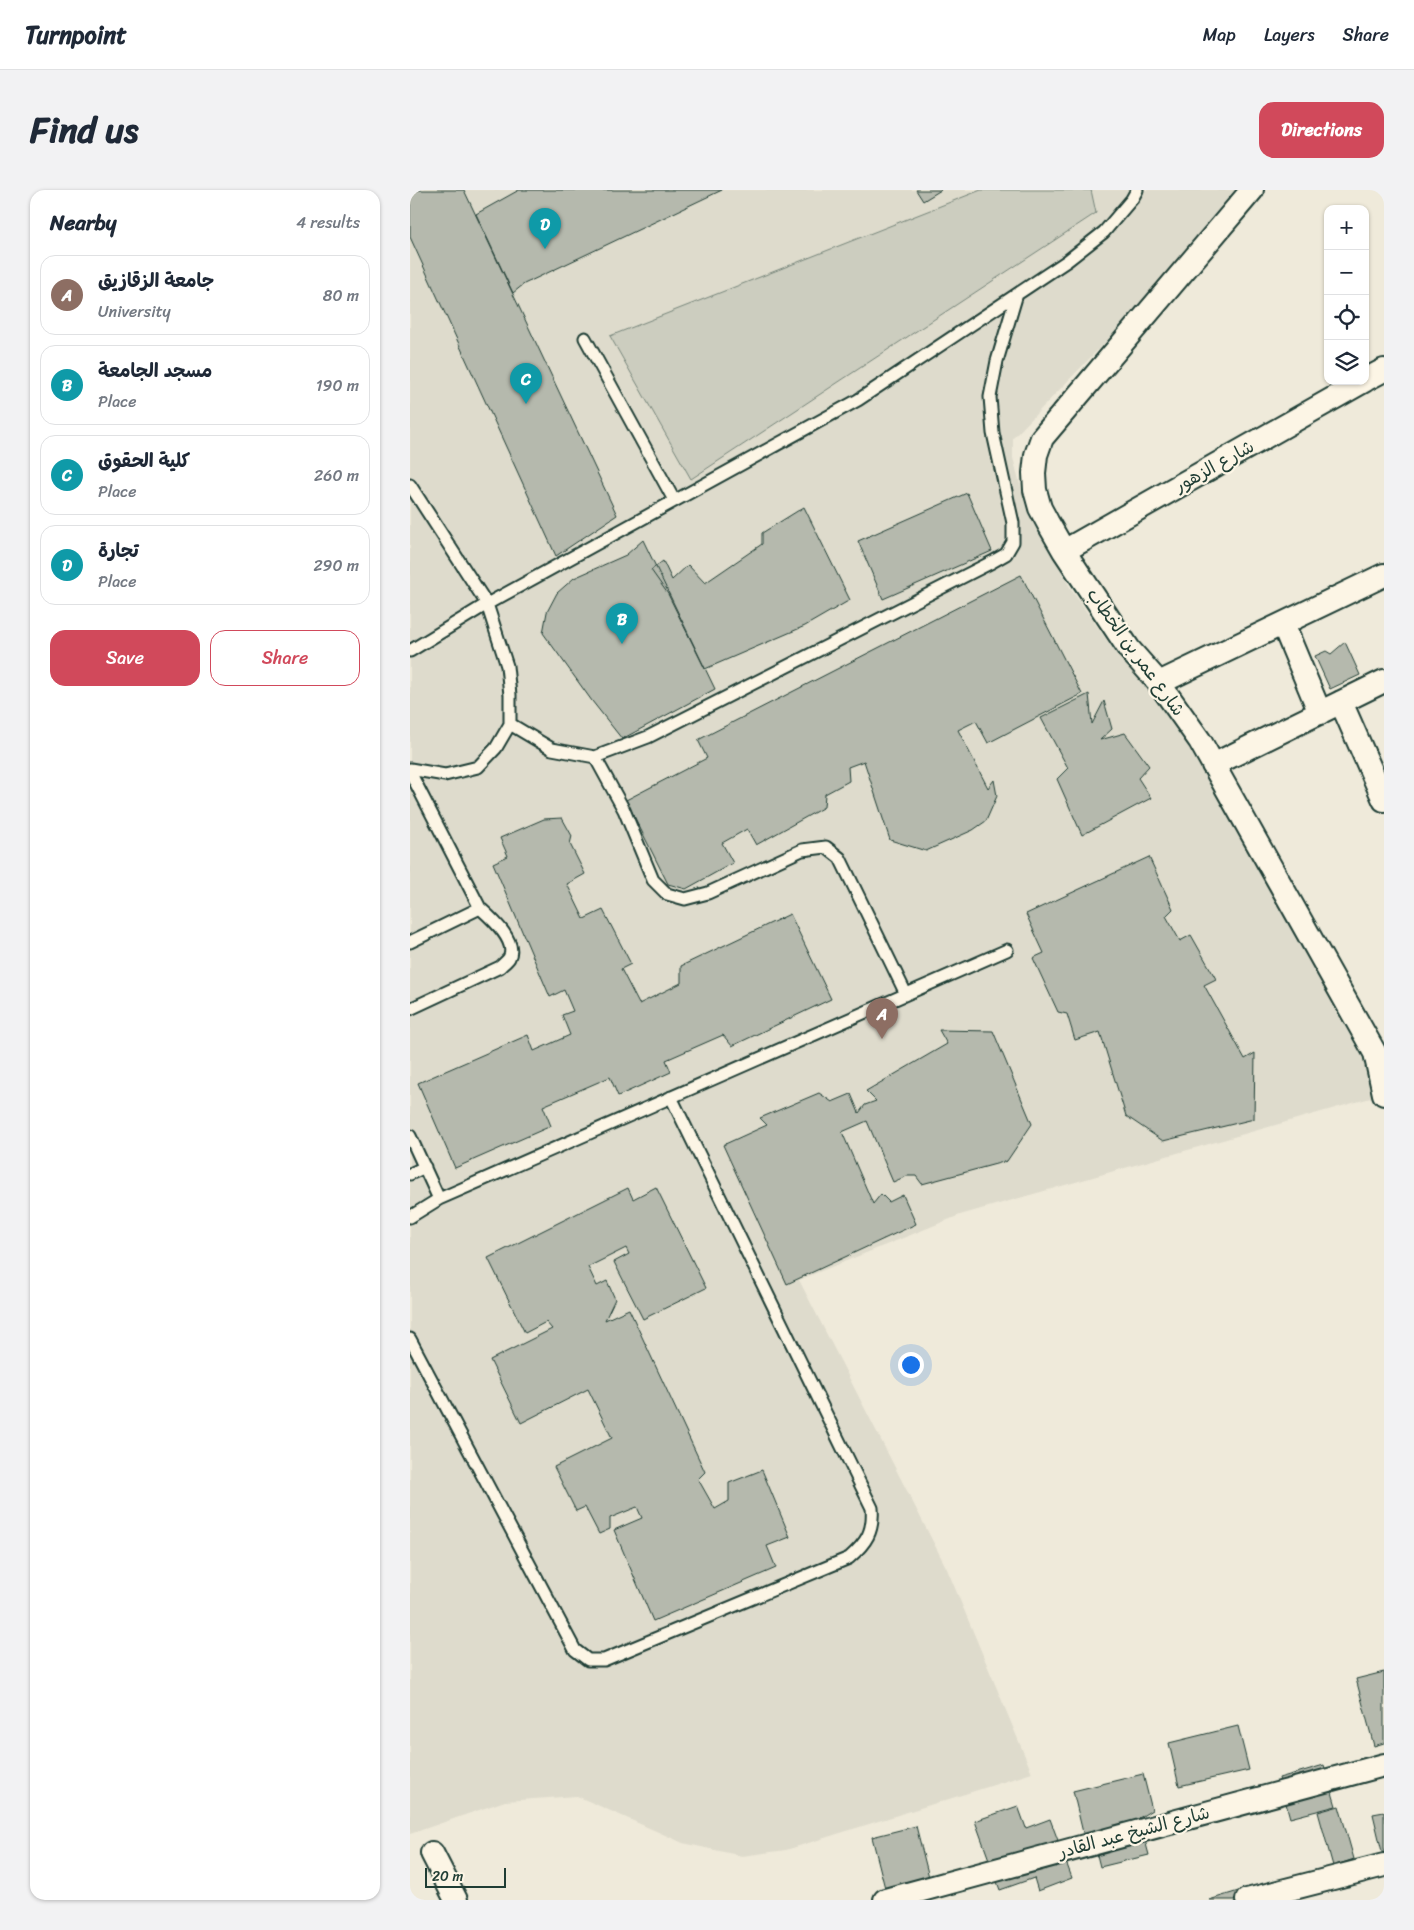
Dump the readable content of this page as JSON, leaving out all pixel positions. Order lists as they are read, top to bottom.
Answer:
{
  "streets": {
    "street": ["شارع الزهور", "شارع عمر بن الخطاب", "شارع الشيخ عبد القادر"]
  },
  "crossings": [
    ["شارع الزهور", "شارع عمر بن الخطاب"]
  ],
  "scale_bar": "20 m",
  "page": {
    "header": "Turnpoint",
    "nav": ["Map", "Layers", "Share"],
    "title": "Find us",
    "buttons": [
      "Directions",
      ["Save", "Share"]
    ],
    "heading": ["Nearby", "4 results"],
    "map_buttons": ["+", "−"],
    "pins": [
      "D",
      "C",
      "B",
      "A"
    ],
    "list": [
      {
        "mark": "A",
        "name": "جامعة الزقازيق",
        "note": "University",
        "value": "80 m"
      },
      {
        "mark": "B",
        "name": "مسجد الجامعة",
        "note": "Place",
        "value": "190 m"
      },
      {
        "mark": "C",
        "name": "كلية الحقوق",
        "note": "Place",
        "value": "260 m"
      },
      {
        "mark": "D",
        "name": "تجارة",
        "note": "Place",
        "value": "290 m"
      }
    ],
    "scale": "20 m"
  }
}
